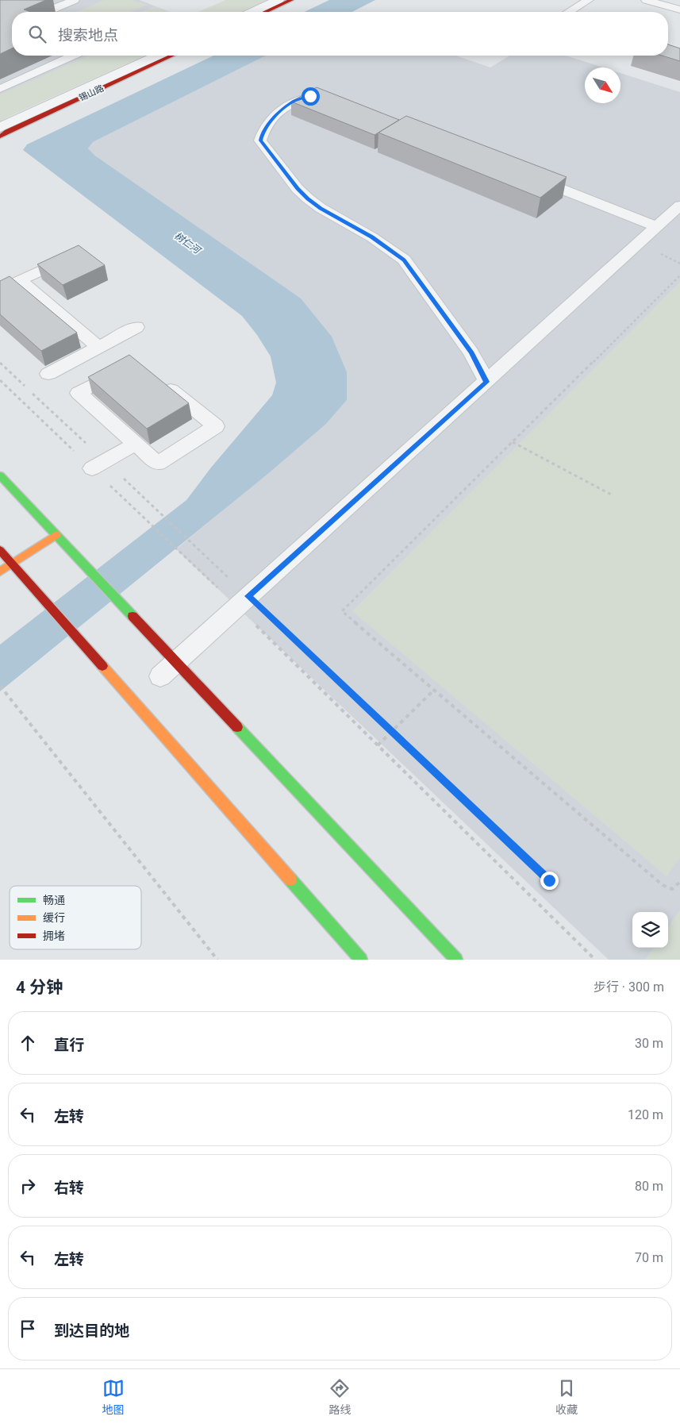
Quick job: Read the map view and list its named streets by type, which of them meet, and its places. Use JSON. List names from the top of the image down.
{
  "streets": {
    "main road": ["锡山路"]
  },
  "water": ["树仁河"],
  "legend": ["畅通", "缓行", "拥堵"],
  "north": "bottom right",
  "page": {
    "search": "搜索地点",
    "heading": ["4 分钟", "步行 · 300 m"],
    "list": [
      ["直行", "30 m"],
      ["左转", "120 m"],
      ["右转", "80 m"],
      ["左转", "70 m"],
      "到达目的地"
    ],
    "nav": ["地图", "路线", "收藏"]
  }
}
